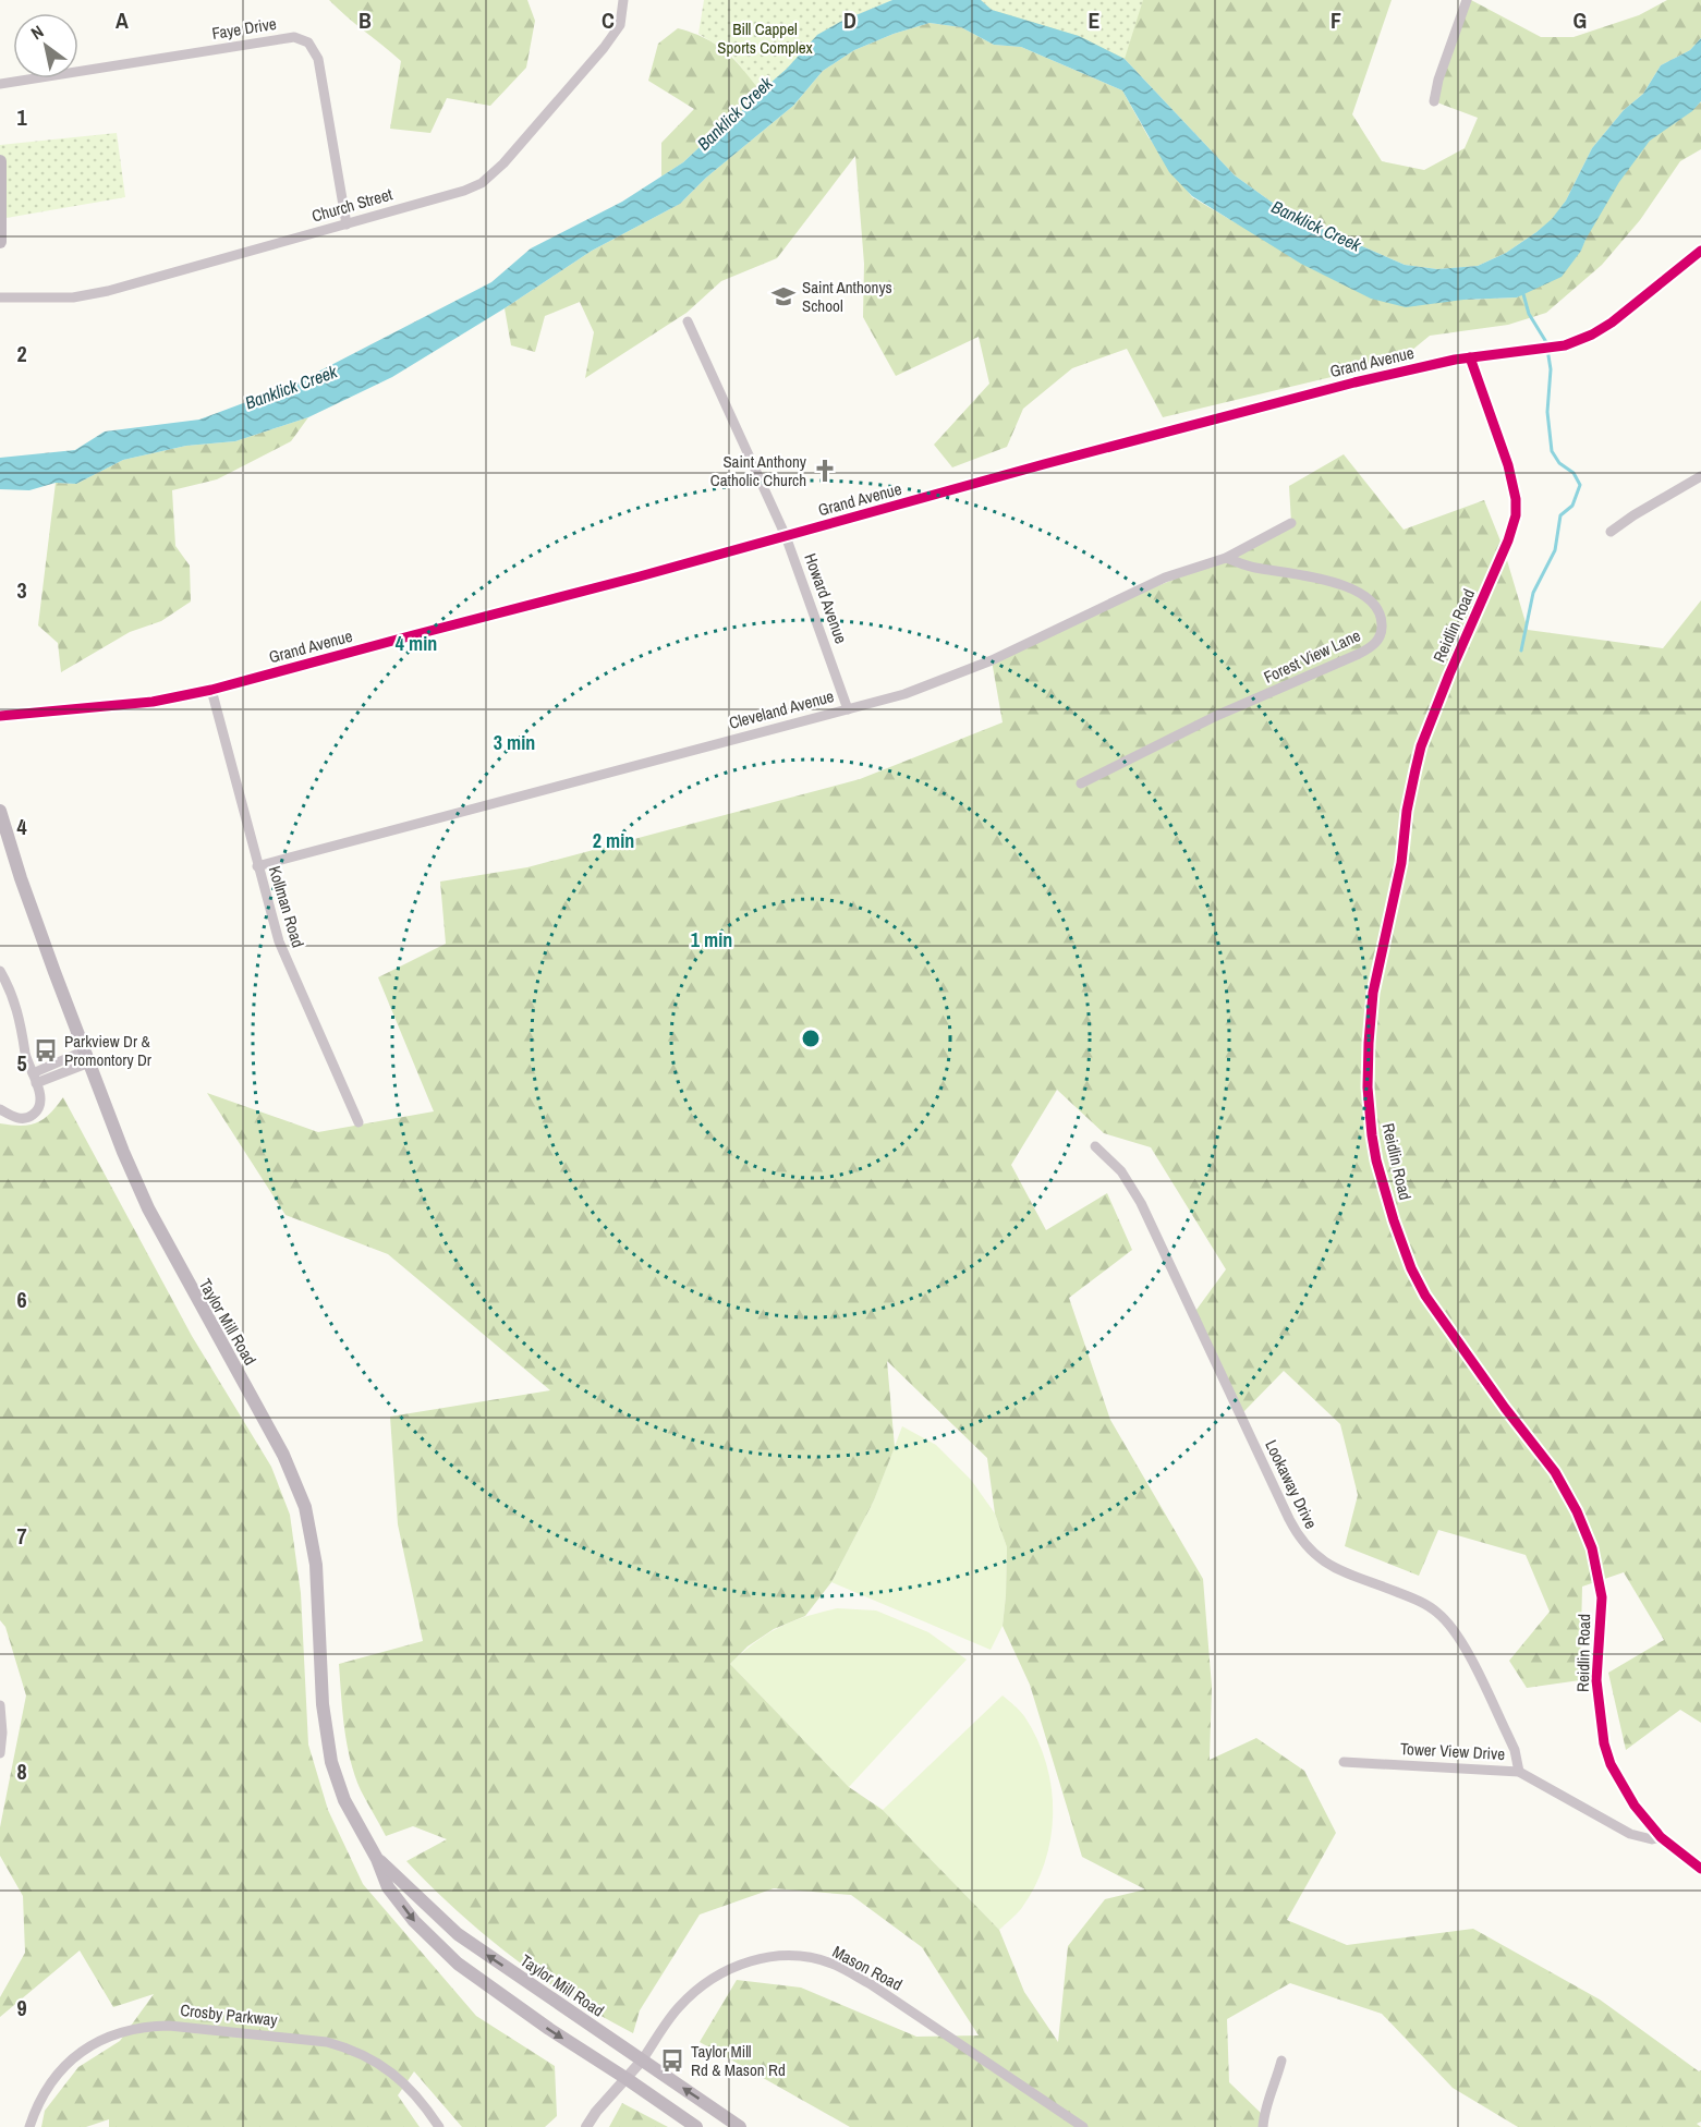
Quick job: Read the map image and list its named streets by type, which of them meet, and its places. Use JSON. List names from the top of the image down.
{
  "streets": {
    "main road": ["Taylor Mill Road"],
    "street": [
      "Faye Drive",
      "Church Street",
      "Grand Avenue",
      "Howard Avenue",
      "Reidlin Road",
      "Forest View Lane",
      "Cleveland Avenue",
      "Kollman Road",
      "Lookaway Drive",
      "Tower View Drive",
      "Mason Road",
      "Crosby Parkway"
    ]
  },
  "crossings": [
    ["Faye Drive", "Church Street"],
    ["Grand Avenue", "Howard Avenue"],
    ["Grand Avenue", "Reidlin Road"],
    ["Grand Avenue", "Kollman Road"],
    ["Howard Avenue", "Cleveland Avenue"],
    ["Reidlin Road", "Tower View Drive"],
    ["Forest View Lane", "Cleveland Avenue"],
    ["Cleveland Avenue", "Kollman Road"],
    ["Taylor Mill Road", "Mason Road"],
    ["Lookaway Drive", "Tower View Drive"]
  ],
  "water": ["Banklick Creek"],
  "parks": ["Bill Cappel Sports Complex"],
  "places": {
    "school or university": ["Saint Anthonys School"],
    "church": ["Saint Anthony Catholic Church"],
    "bus stop": ["Parkview Dr & Promontory Dr", "Taylor Mill Rd & Mason Rd"]
  },
  "north": "top left",
  "grid": {
    "columns": [
      "A",
      "B",
      "C",
      "D",
      "E",
      "F",
      "G"
    ],
    "rows": [
      "1",
      "2",
      "3",
      "4",
      "5",
      "6",
      "7",
      "8",
      "9"
    ]
  },
  "rings": [
    "4 min",
    "3 min",
    "2 min",
    "1 min"
  ]
}
